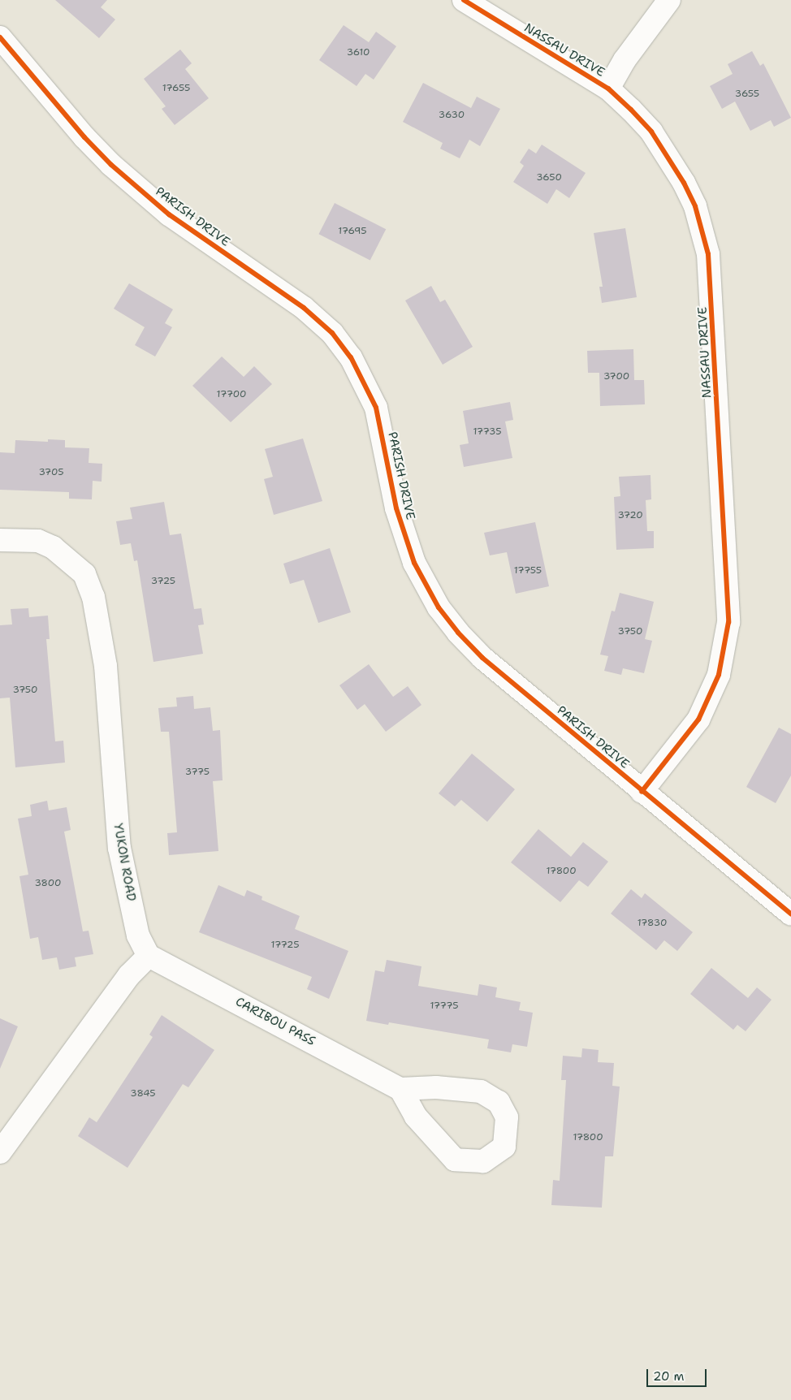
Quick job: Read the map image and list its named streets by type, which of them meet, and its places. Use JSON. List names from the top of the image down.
{
  "streets": {
    "street": [
      "NASSAU DRIVE",
      "PARISH DRIVE",
      "YUKON ROAD",
      "CARIBOU PASS"
    ]
  },
  "crossings": [
    ["NASSAU DRIVE", "PARISH DRIVE"],
    ["YUKON ROAD", "CARIBOU PASS"]
  ],
  "house_numbers": [
    "3610",
    "17655",
    "3655",
    "3630",
    "3650",
    "17695",
    "3700",
    "17700",
    "17735",
    "3705",
    "3720",
    "17755",
    "3725",
    "3750",
    "3750",
    "3775",
    "17800",
    "3800",
    "17830",
    "17725",
    "17775",
    "3845",
    "17800"
  ],
  "scale_bar": "20 m"
}
